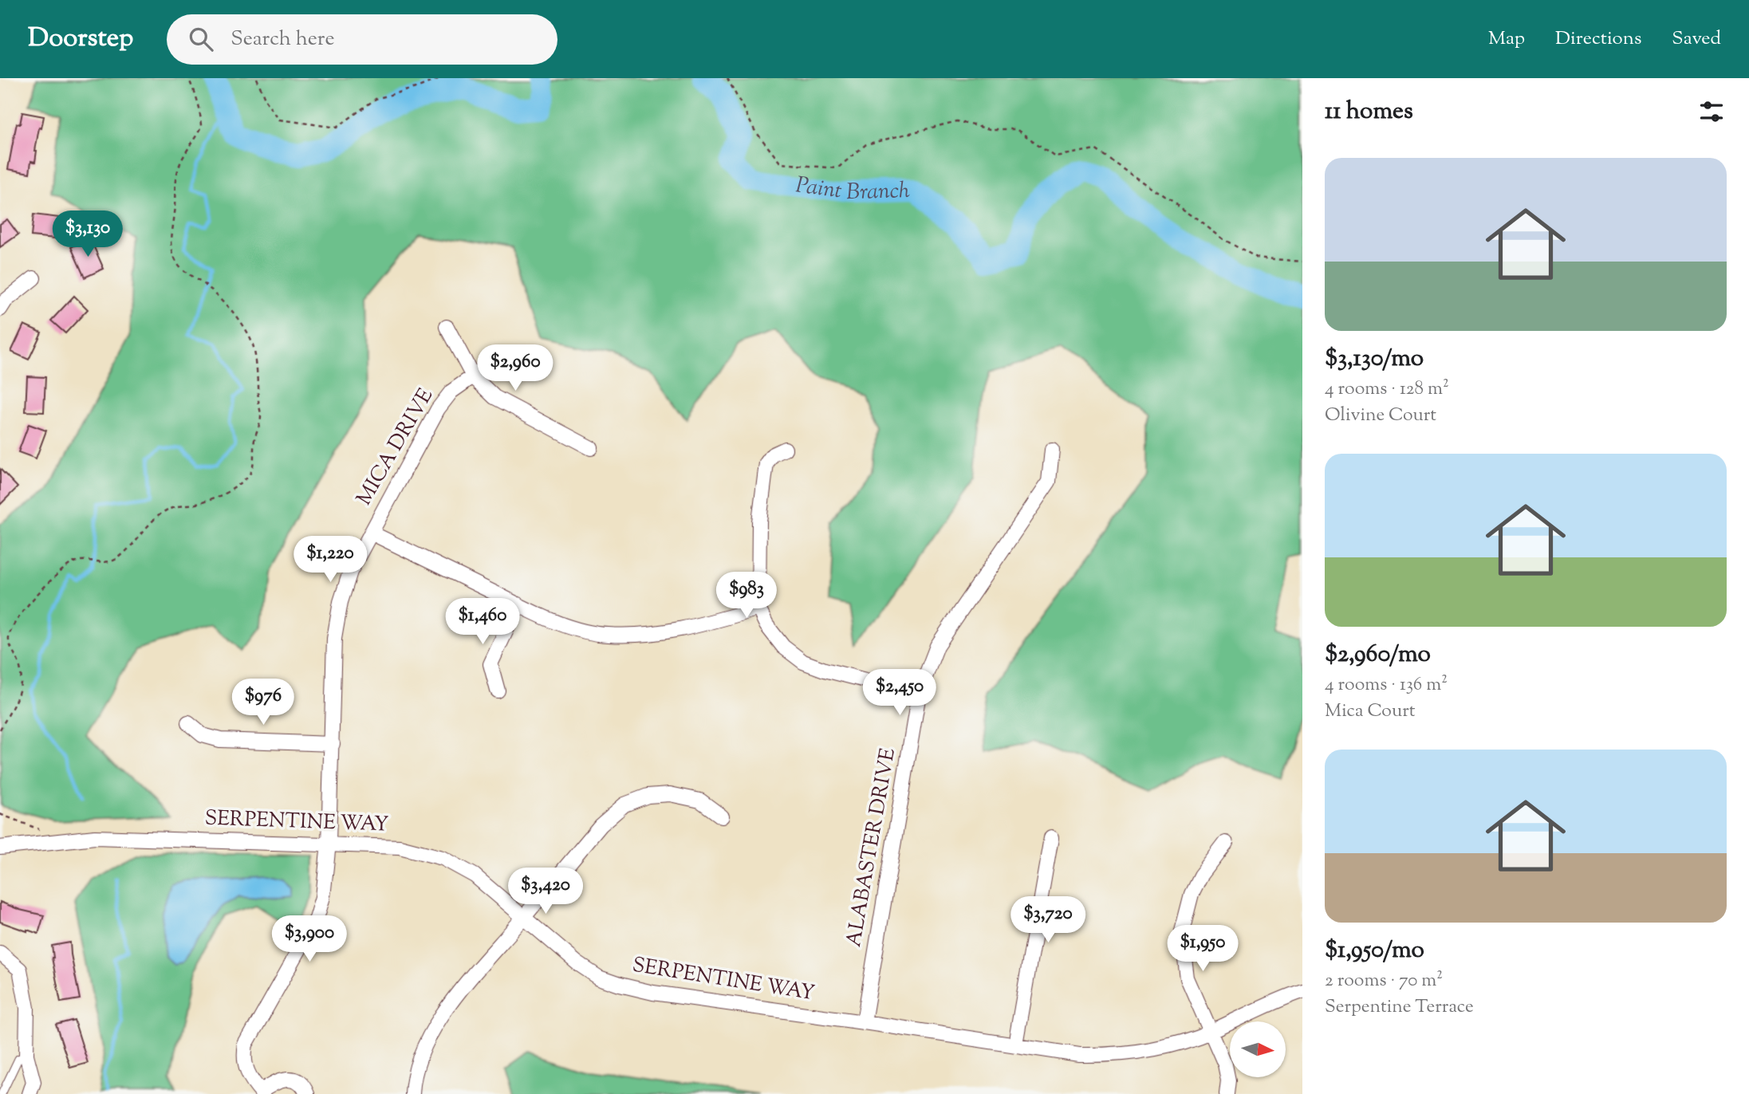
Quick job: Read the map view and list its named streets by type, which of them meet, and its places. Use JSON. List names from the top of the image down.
{
  "streets": {
    "street": ["MICA DRIVE", "SERPENTINE WAY", "ALABASTER DRIVE"]
  },
  "crossings": [
    ["MICA DRIVE", "SERPENTINE WAY"],
    ["SERPENTINE WAY", "ALABASTER DRIVE"]
  ],
  "water": ["Paint Branch"],
  "north": "right",
  "page": {
    "header": "Doorstep",
    "search": "Search here",
    "nav": ["Map", "Directions", "Saved"],
    "heading": "11 homes",
    "list": [
      {
        "name": "$3,130/mo",
        "note": "4 rooms · 128 m² · Olivine Court"
      },
      {
        "name": "$2,960/mo",
        "note": "4 rooms · 136 m² · Mica Court"
      },
      {
        "name": "$1,950/mo",
        "note": "2 rooms · 70 m² · Serpentine Terrace"
      }
    ],
    "price": [
      "$3,130",
      "$2,960",
      "$1,220",
      "$983",
      "$1,460",
      "$2,450",
      "$976",
      "$3,420",
      "$3,720",
      "$3,900",
      "$1,950"
    ]
  }
}
